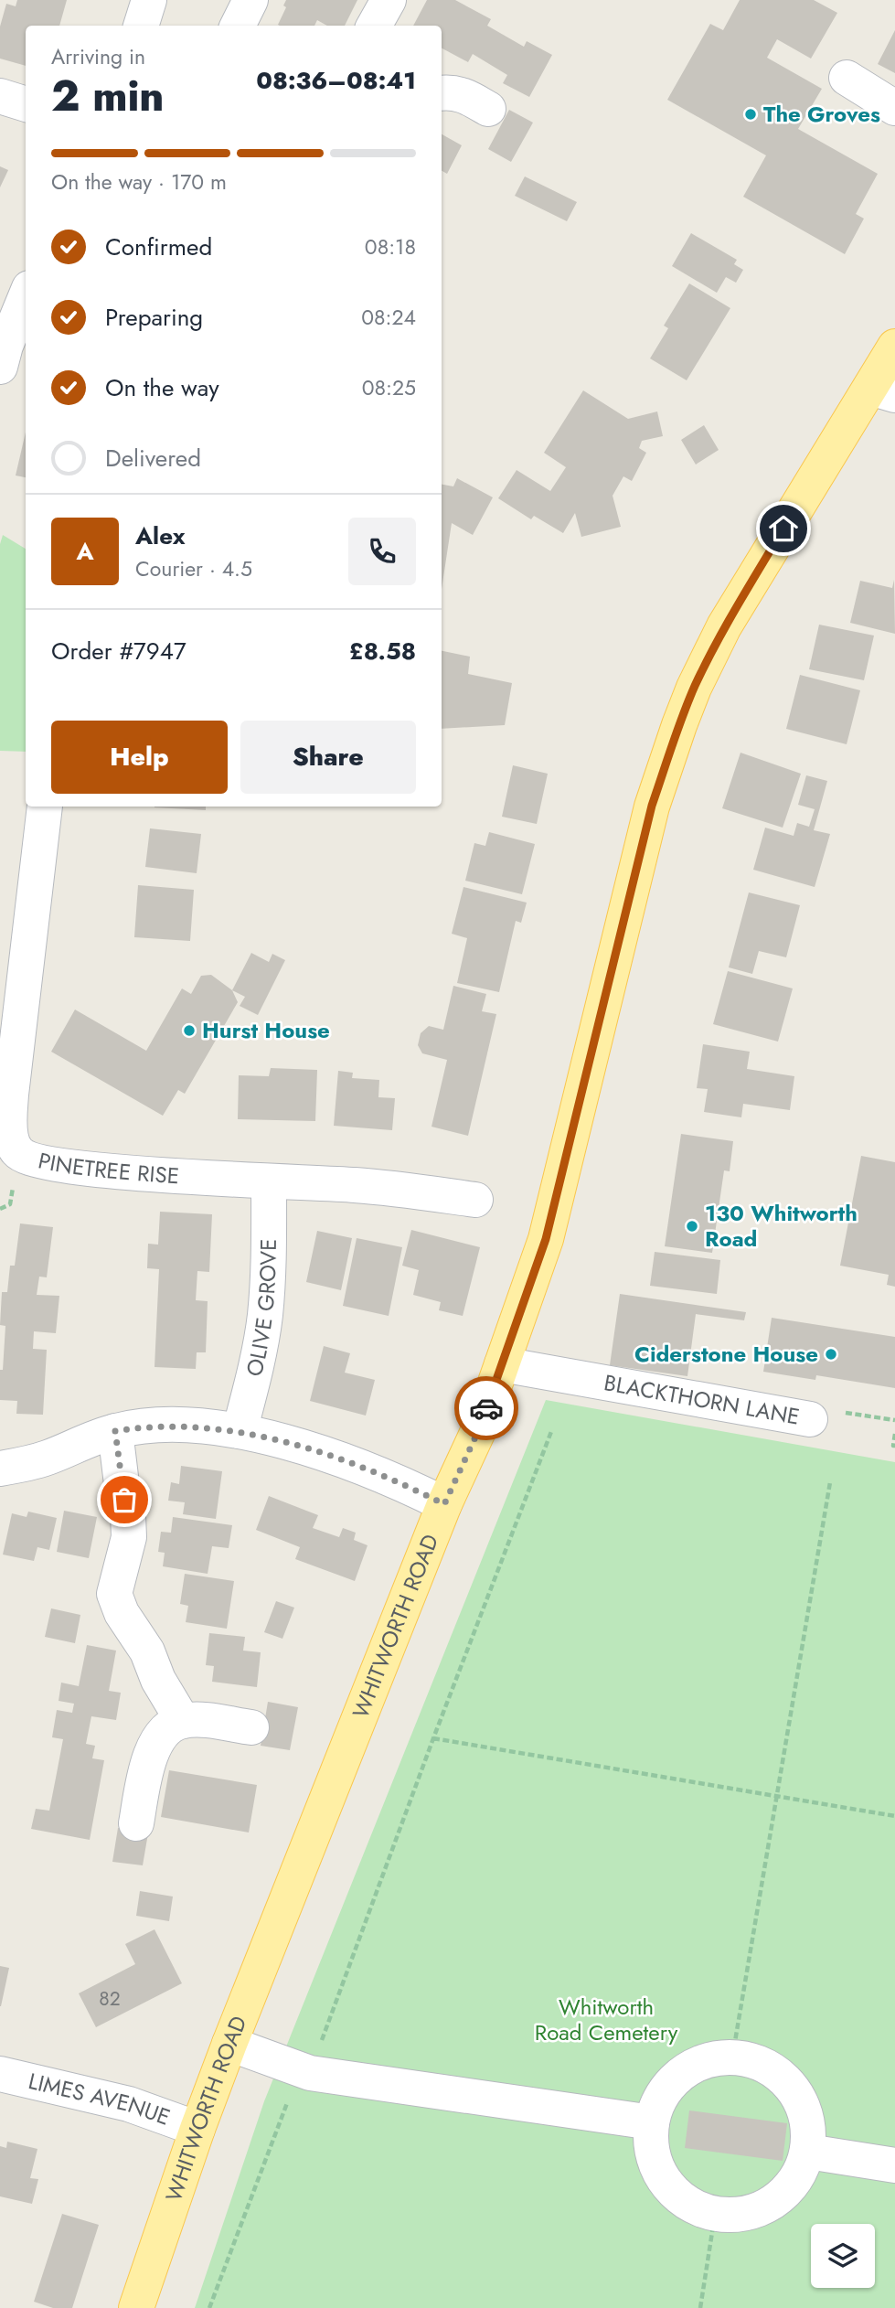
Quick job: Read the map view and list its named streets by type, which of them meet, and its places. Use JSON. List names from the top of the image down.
{
  "streets": {
    "main road": ["WHITWORTH ROAD"],
    "street": [
      "PINETREE RISE",
      "OLIVE GROVE",
      "BLACKTHORN LANE",
      "LIMES AVENUE"
    ]
  },
  "crossings": [
    ["PINETREE RISE", "OLIVE GROVE"],
    ["BLACKTHORN LANE", "WHITWORTH ROAD"],
    ["WHITWORTH ROAD", "LIMES AVENUE"]
  ],
  "parks": ["Whitworth Road Cemetery"],
  "places": [
    "The Groves",
    "Hurst House",
    "130 Whitworth Road",
    "Ciderstone House"
  ],
  "house_numbers": ["82"],
  "page": {
    "heading": ["2 min", "Arriving in", "08:36–08:41"],
    "panel": [
      "Alex",
      "Courier · 4.5",
      "Order #7947",
      "£8.58"
    ],
    "bar": "On the way · 170 m",
    "list": [
      ["Confirmed", "08:18"],
      ["Preparing", "08:24"],
      ["On the way", "08:25"],
      "Delivered"
    ],
    "round": "A",
    "buttons": ["Help", "Share"]
  }
}
